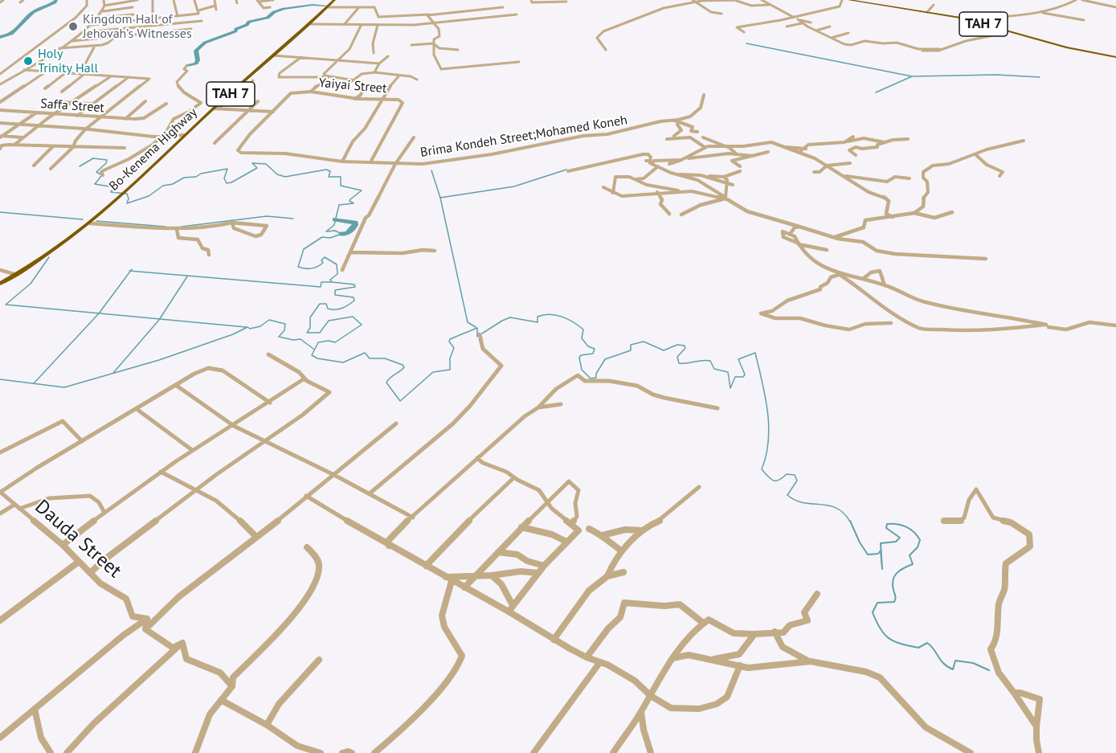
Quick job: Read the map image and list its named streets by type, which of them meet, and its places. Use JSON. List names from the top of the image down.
{
  "streets": {
    "highway": ["TAH 7", "Bo-Kenema Highway"],
    "street": [
      "Yaiyai Street",
      "Saffa Street",
      "Brima Kondeh Street;Mohamed Koneh",
      "Dauda Street"
    ]
  },
  "crossings": [
    ["Yaiyai Street", "Brima Kondeh Street;Mohamed Koneh"]
  ],
  "places": ["Kingdom Hall of Jehovah’s Witnesses", "Holy Trinity Hall"]
}
